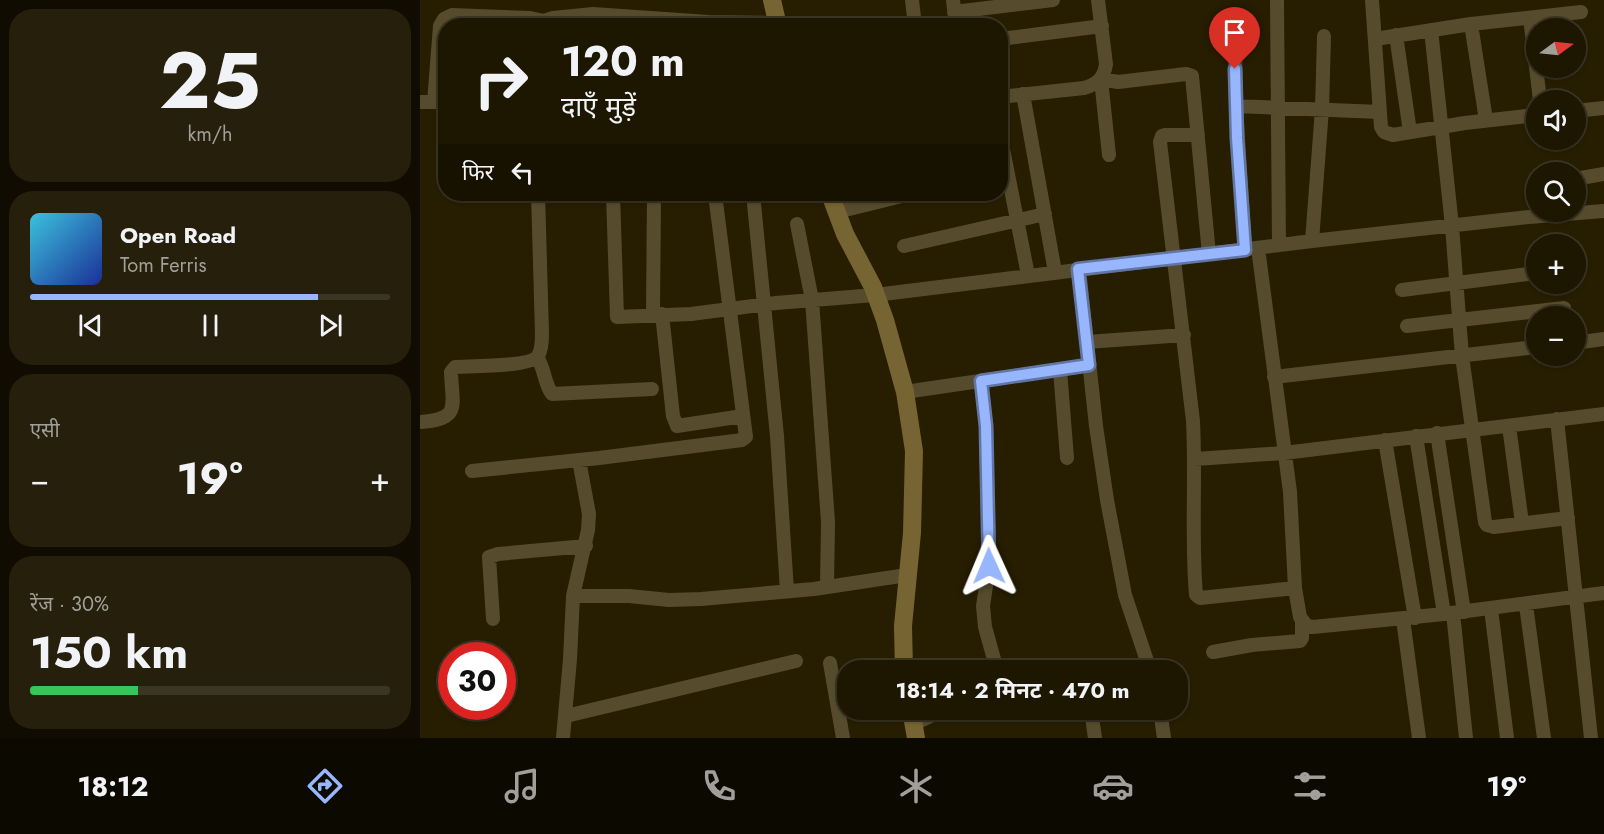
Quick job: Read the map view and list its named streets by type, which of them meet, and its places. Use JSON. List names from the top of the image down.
{
  "north": "right",
  "page": {
    "tile": [
      ["25", "km/h"],
      "एसी",
      ["रेंज · 30%", "150 km"]
    ],
    "map_buttons": ["+", "−"],
    "turn": ["120 m", "दाएँ मुड़ें"],
    "then": "फिर",
    "song": ["Open Road", "Tom Ferris"],
    "heat": ["−", "19°", "+"],
    "limit": "30",
    "trip": "18:14 · 2 मिनट · 470 m",
    "tabs": ["18:12", "19°"]
  }
}
